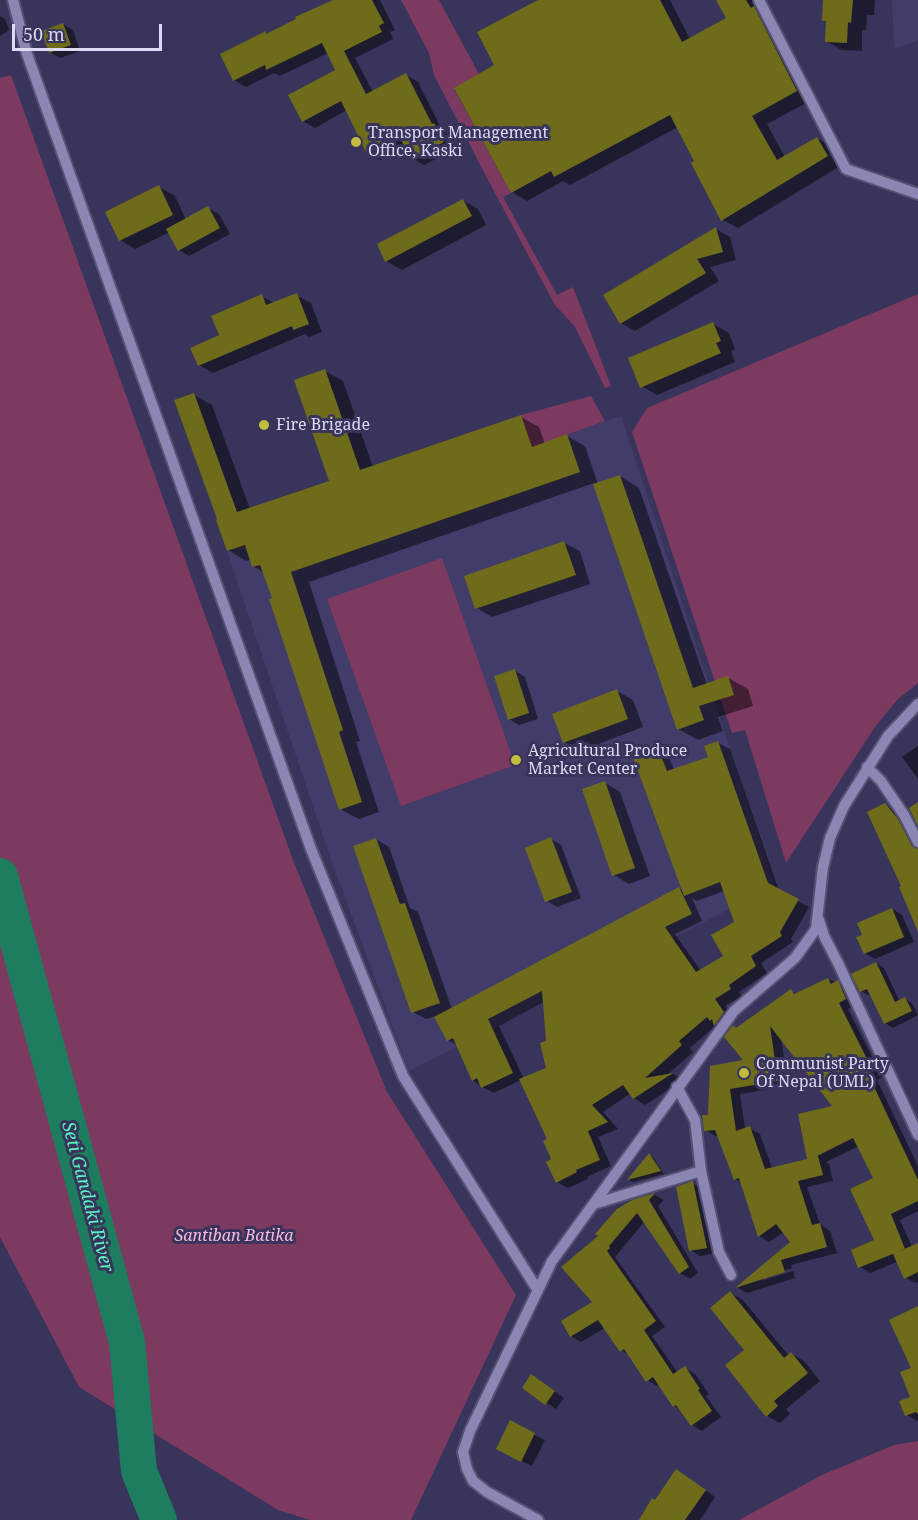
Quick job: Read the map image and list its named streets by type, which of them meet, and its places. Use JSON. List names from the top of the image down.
{
  "water": ["Seti Gandaki River"],
  "parks": ["Santiban Batika"],
  "places": [
    "Transport Management Office, Kaski",
    "Fire Brigade",
    "Agricultural Produce Market Center",
    "Communist Party Of Nepal (UML)"
  ],
  "scale_bar": "50 m"
}
